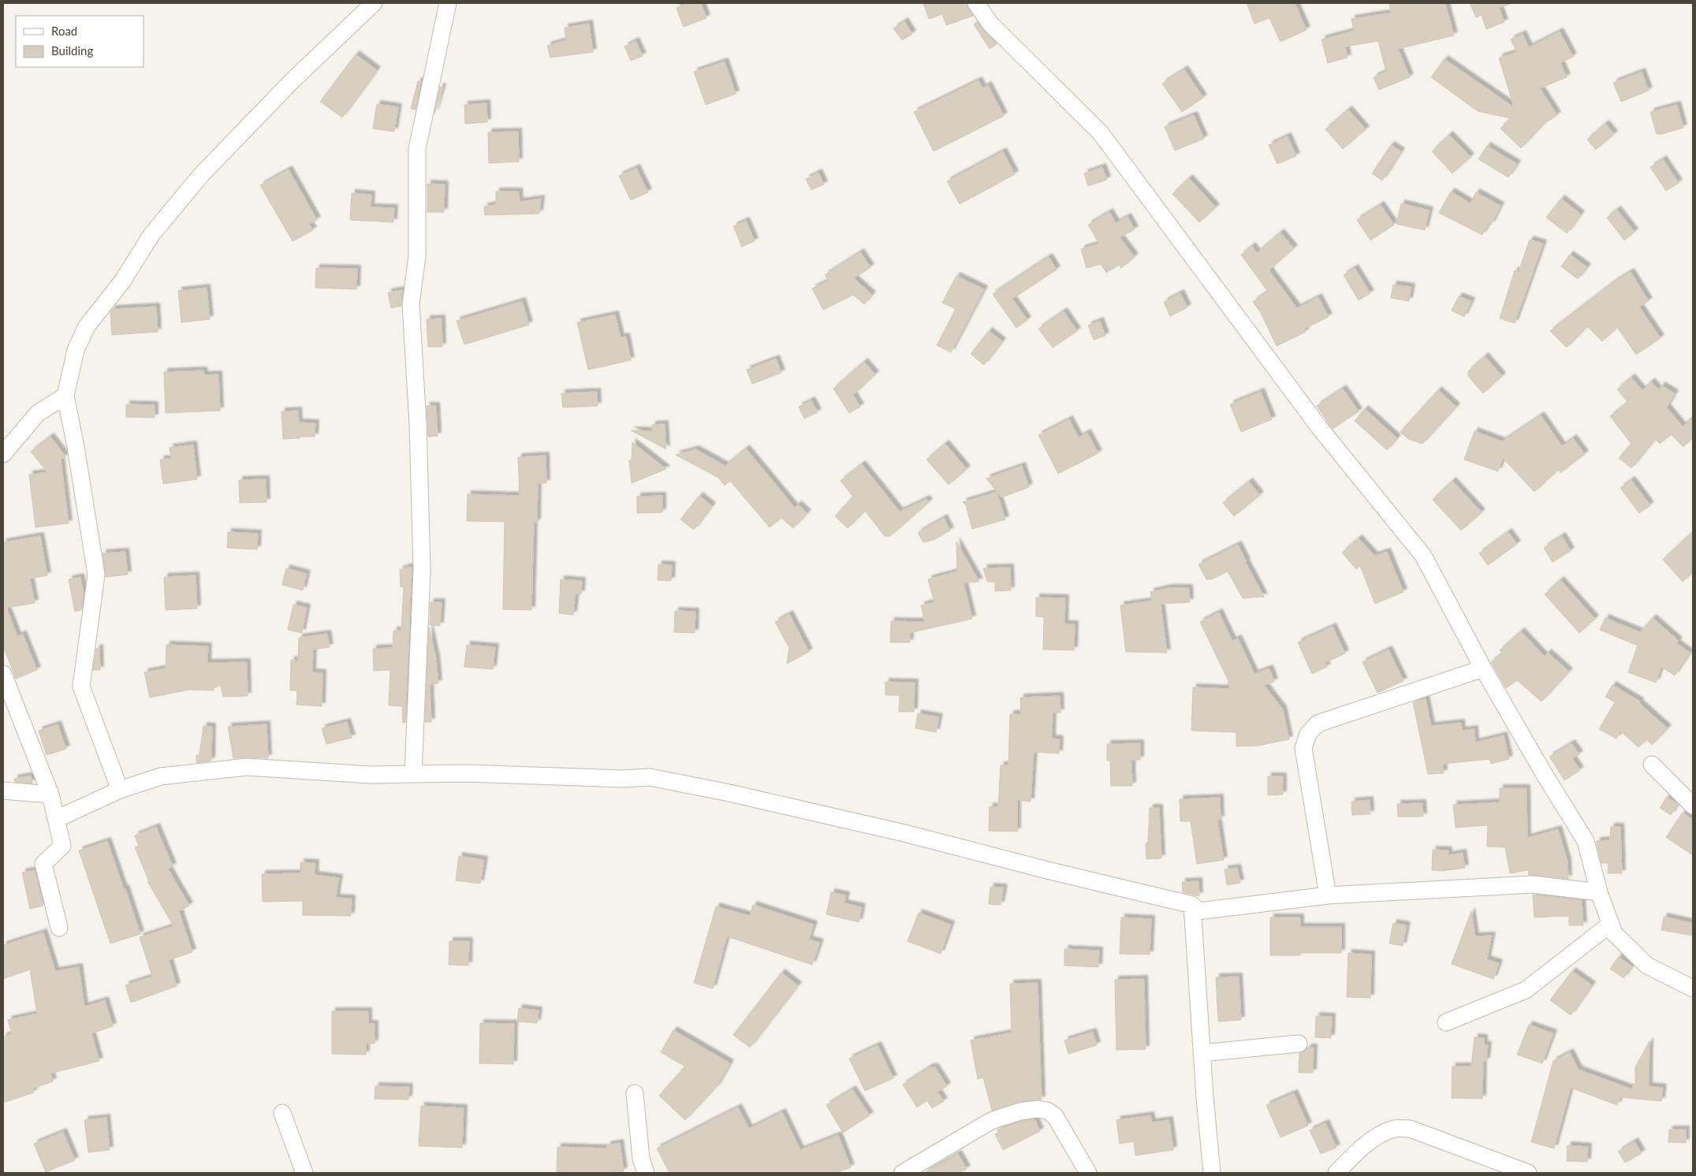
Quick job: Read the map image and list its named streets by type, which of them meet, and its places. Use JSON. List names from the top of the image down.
{
  "legend": ["Road", "Building"]
}
